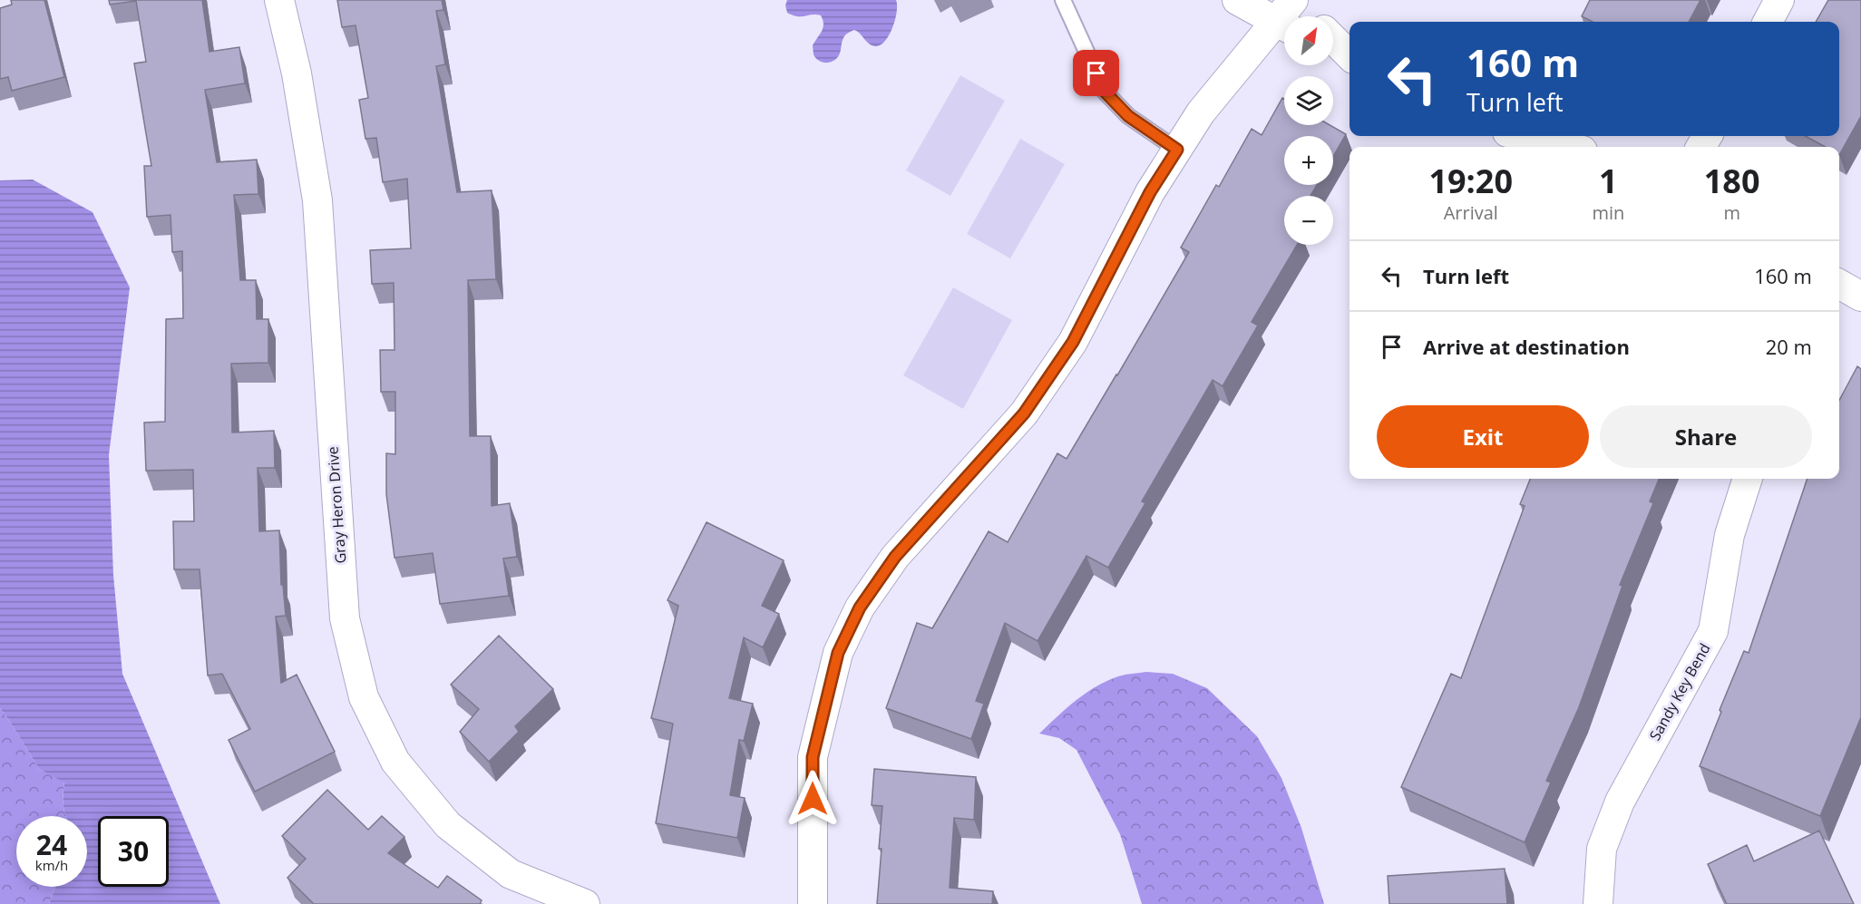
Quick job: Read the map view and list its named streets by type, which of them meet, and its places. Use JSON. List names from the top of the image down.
{
  "streets": {
    "street": ["Gray Heron Drive", "Sandy Key Bend"]
  },
  "north": "top right",
  "page": {
    "map_buttons": ["+", "−"],
    "turn": ["160 m", "Turn left"],
    "eta": [
      "19:20",
      "Arrival",
      "1",
      "min",
      "180",
      "m"
    ],
    "list": [
      {
        "name": "Turn left",
        "value": "160 m"
      },
      {
        "name": "Arrive at destination",
        "value": "20 m"
      }
    ],
    "buttons": ["Exit", "Share"],
    "speed": "24 km/h",
    "limit": "30"
  }
}
